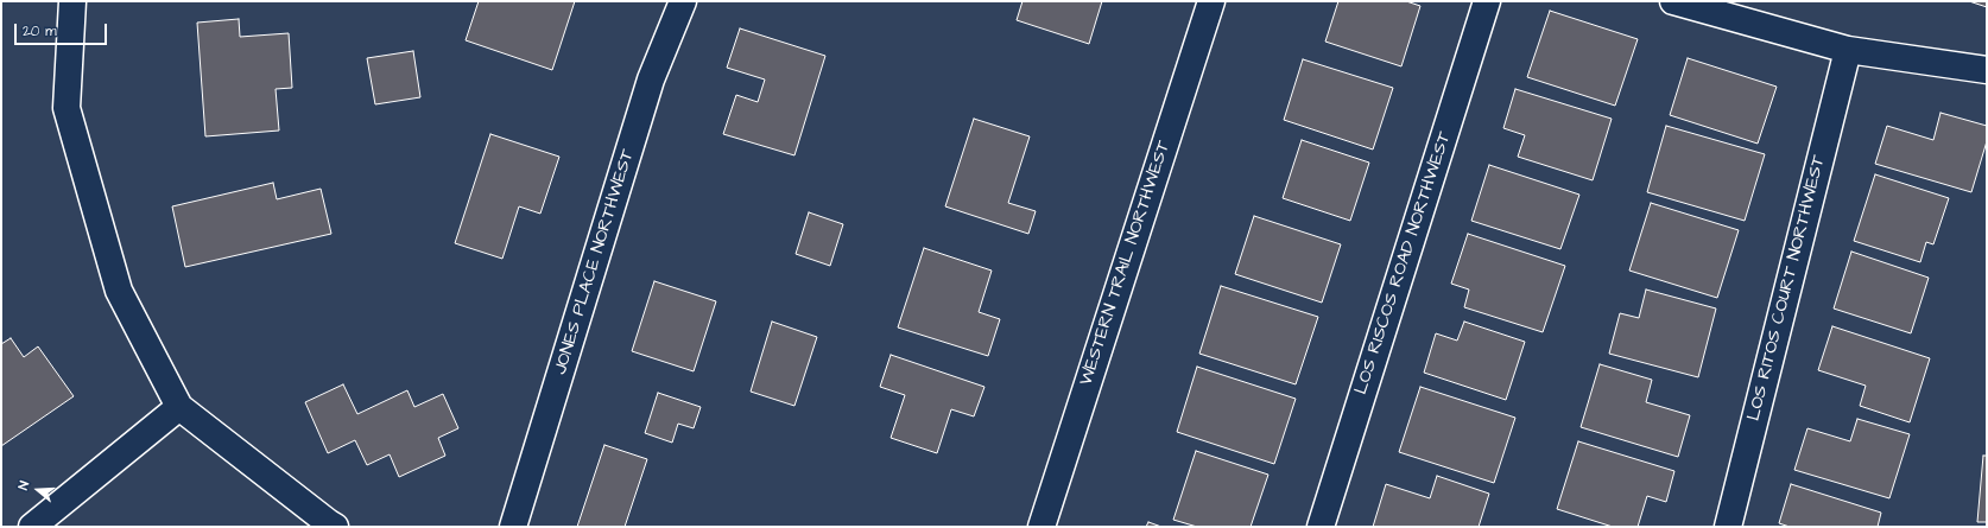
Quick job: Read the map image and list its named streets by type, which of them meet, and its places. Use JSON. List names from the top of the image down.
{
  "streets": {
    "street": [
      "JONES PLACE NORTHWEST",
      "WESTERN TRAIL NORTHWEST",
      "LOS RISCOS ROAD NORTHWEST",
      "LOS RITOS COURT NORTHWEST"
    ]
  },
  "scale_bar": "20 m",
  "north": "left"
}
